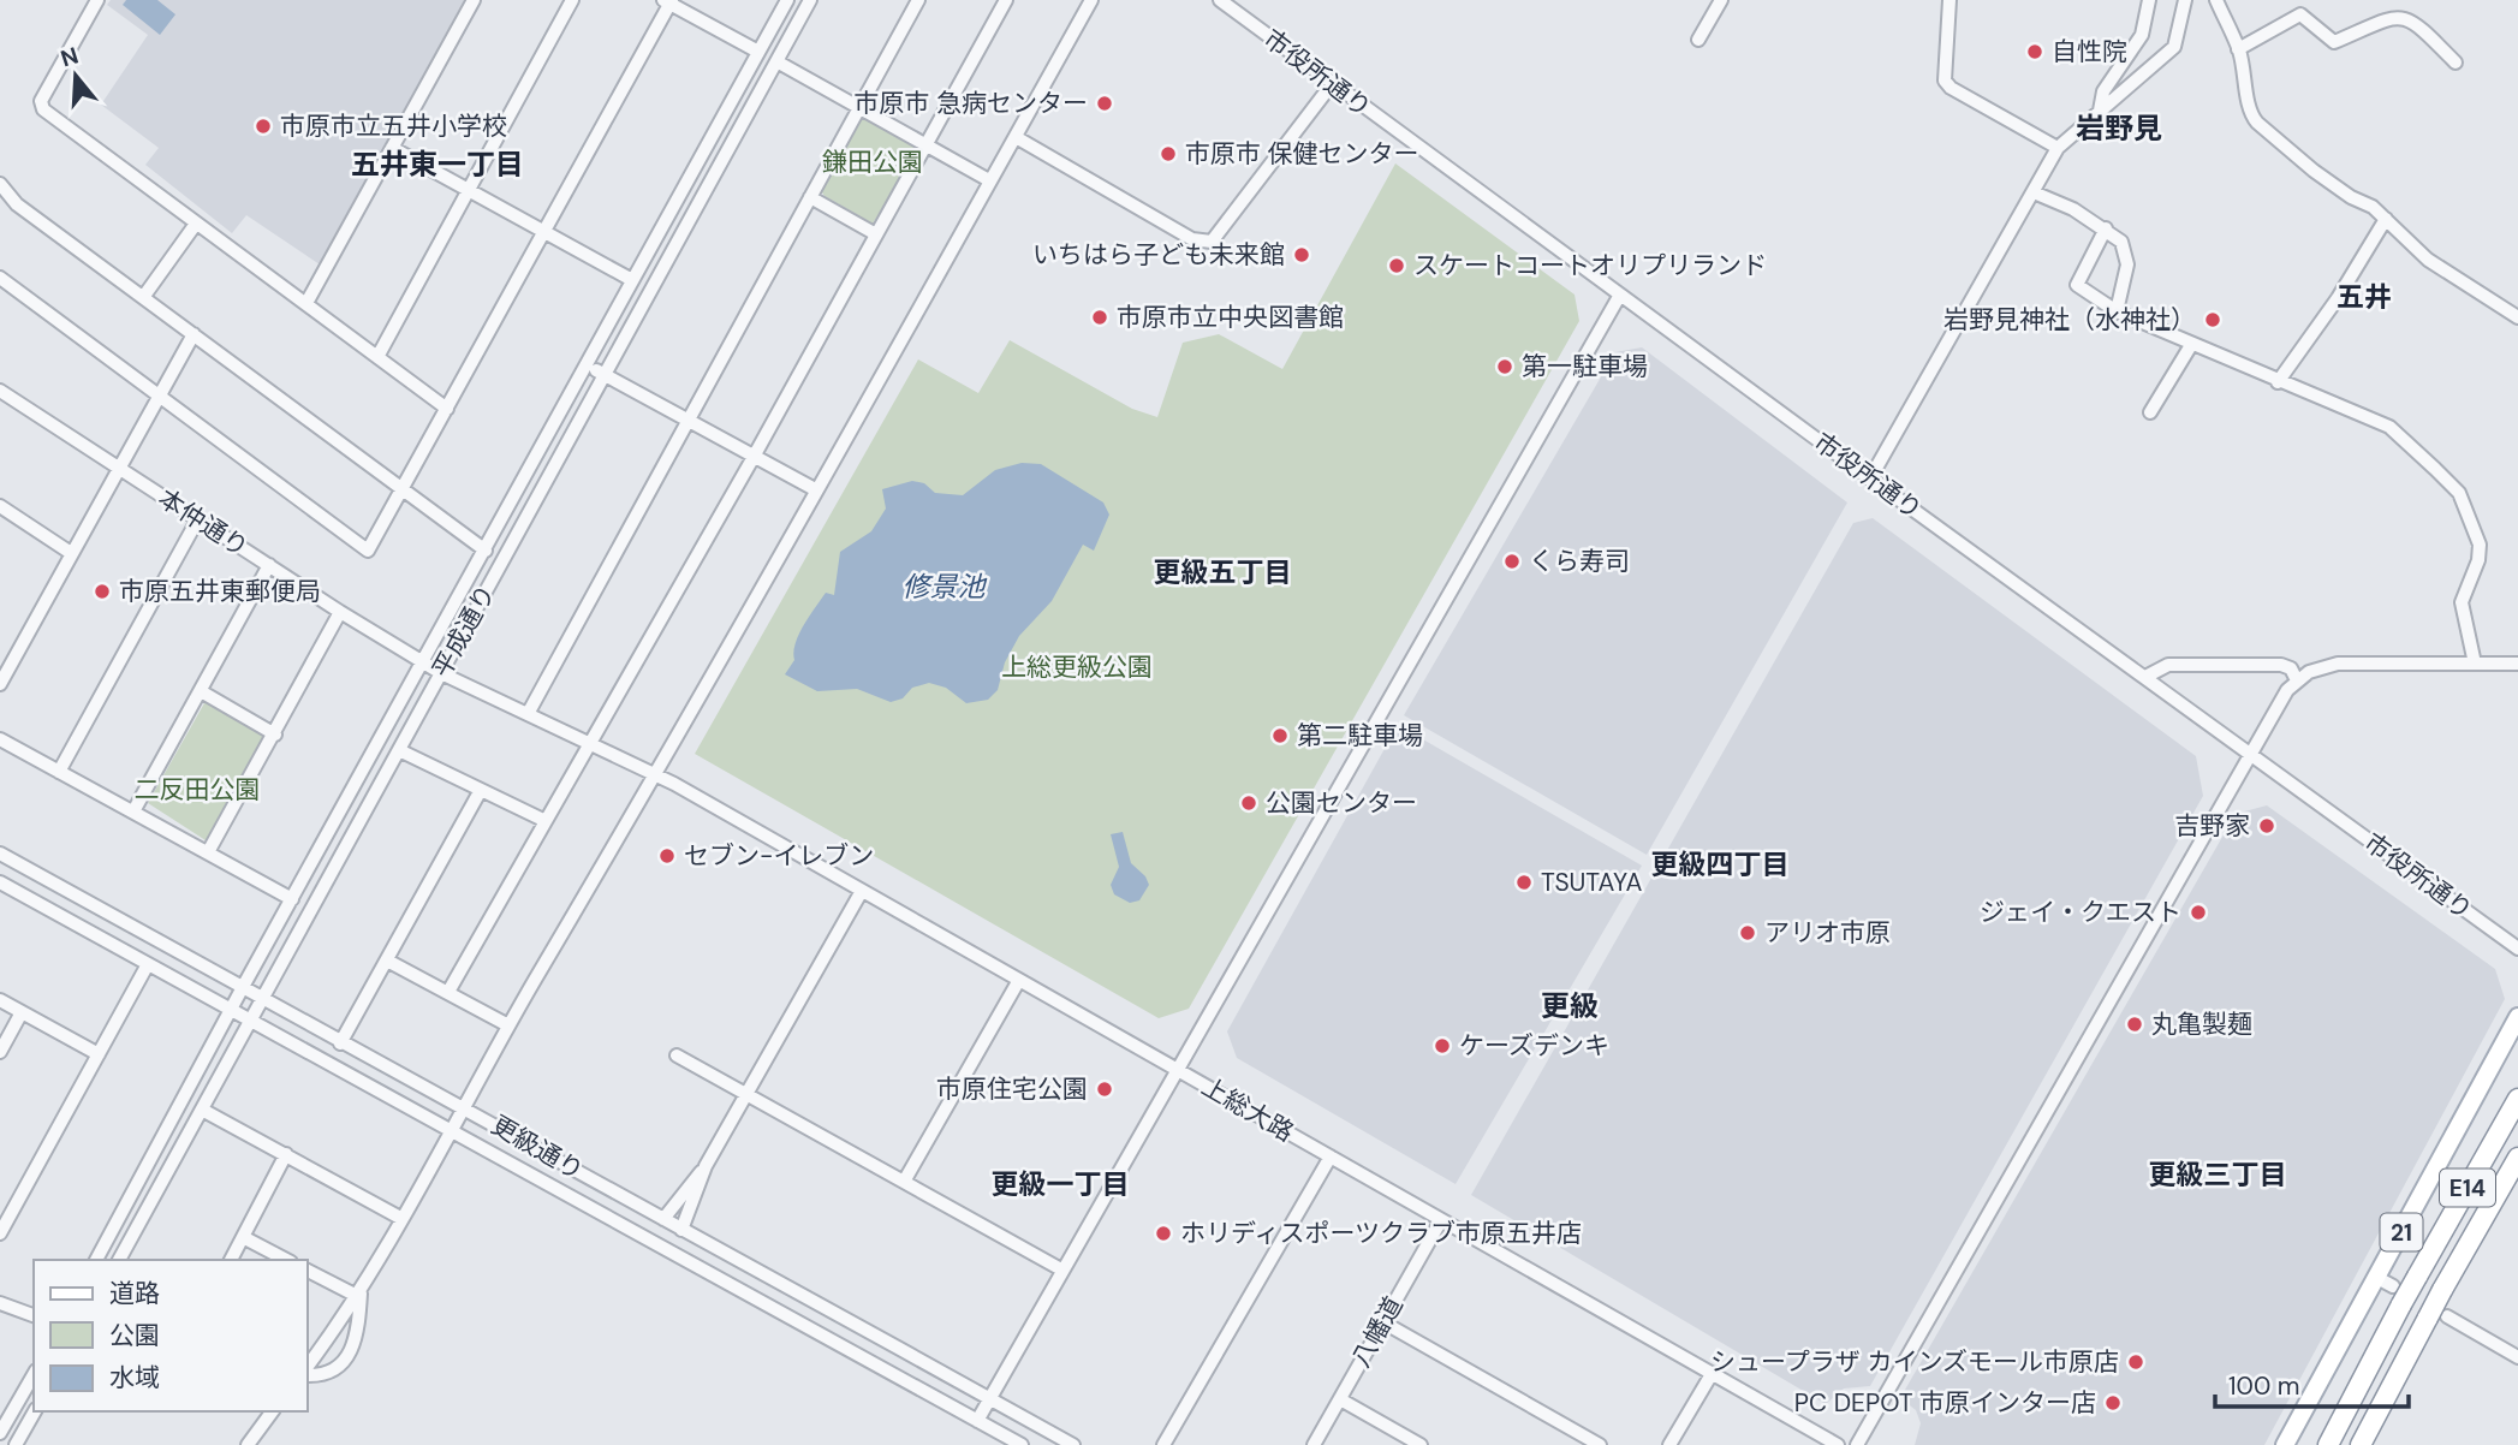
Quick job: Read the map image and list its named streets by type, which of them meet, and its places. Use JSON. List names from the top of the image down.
{
  "streets": {
    "highway": ["E14"],
    "main road": ["21"],
    "street": [
      "市役所通り",
      "本仲通り",
      "平成通り",
      "上総大路",
      "更級通り",
      "八幡道"
    ]
  },
  "crossings": [
    ["本仲通り", "平成通り"],
    ["本仲通り", "上総大路"],
    ["平成通り", "更級通り"],
    ["上総大路", "八幡道"],
    ["E14", "21"]
  ],
  "districts": [
    "岩野見",
    "五井東一丁目",
    "五井",
    "更級五丁目",
    "更級四丁目",
    "更級",
    "更級三丁目",
    "更級一丁目"
  ],
  "water": ["修景池"],
  "parks": ["鎌田公園", "上総更級公園", "二反田公園"],
  "places": [
    "自性院",
    "市原市 急病センター",
    "市原市立五井小学校",
    "市原市 保健センター",
    "いちはら子ども未来館",
    "スケートコートオリプリランド",
    "市原市立中央図書館",
    "岩野見神社（水神社）",
    "第一駐車場",
    "くら寿司",
    "市原五井東郵便局",
    "第二駐車場",
    "公園センター",
    "吉野家",
    "セブン-イレブン",
    "TSUTAYA",
    "ジェイ・クエスト",
    "アリオ市原",
    "丸亀製麺",
    "ケーズデンキ",
    "市原住宅公園",
    "ホリディスポーツクラブ市原五井店",
    "シュープラザ カインズモール市原店",
    "PC DEPOT 市原インター店"
  ],
  "legend": ["道路", "公園", "水域"],
  "scale_bar": "100 m",
  "north": "top"
}
